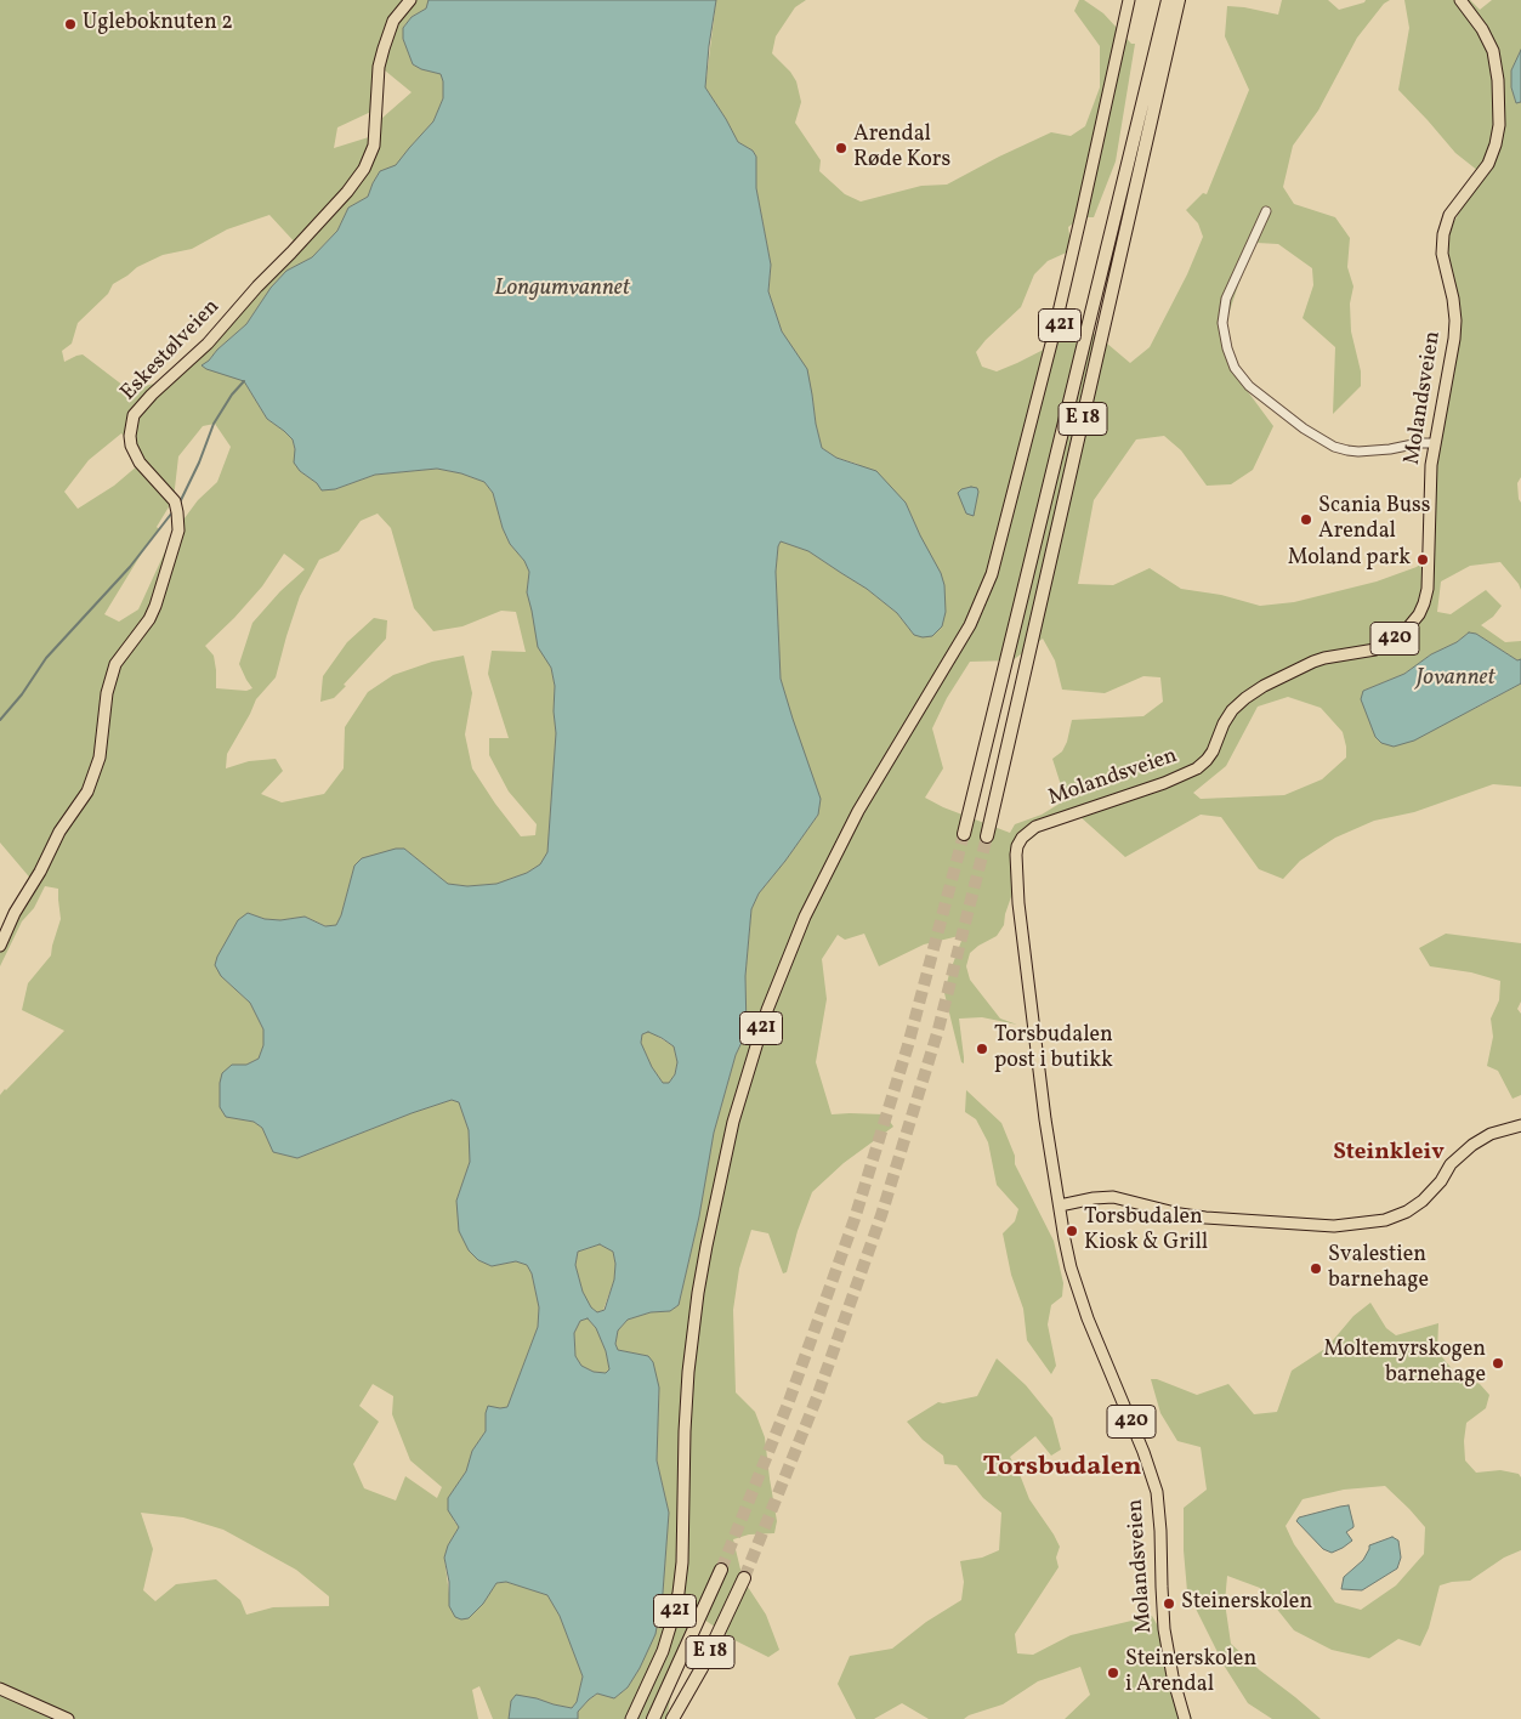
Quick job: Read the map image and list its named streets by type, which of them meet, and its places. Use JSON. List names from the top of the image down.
{
  "streets": {
    "highway": ["E 18"],
    "main road": [
      "421",
      "Eskestølveien",
      "Molandsveien",
      "420"
    ]
  },
  "districts": ["Steinkleiv", "Torsbudalen"],
  "water": ["Longumvannet", "Jovannet"],
  "places": [
    "Ugleboknuten 2",
    "Arendal Røde Kors",
    "Scania Buss Arendal",
    "Moland park",
    "Torsbudalen post i butikk",
    "Torsbudalen Kiosk & Grill",
    "Svalestien barnehage",
    "Moltemyrskogen barnehage",
    "Steinerskolen",
    "Steinerskolen i Arendal"
  ]
}
